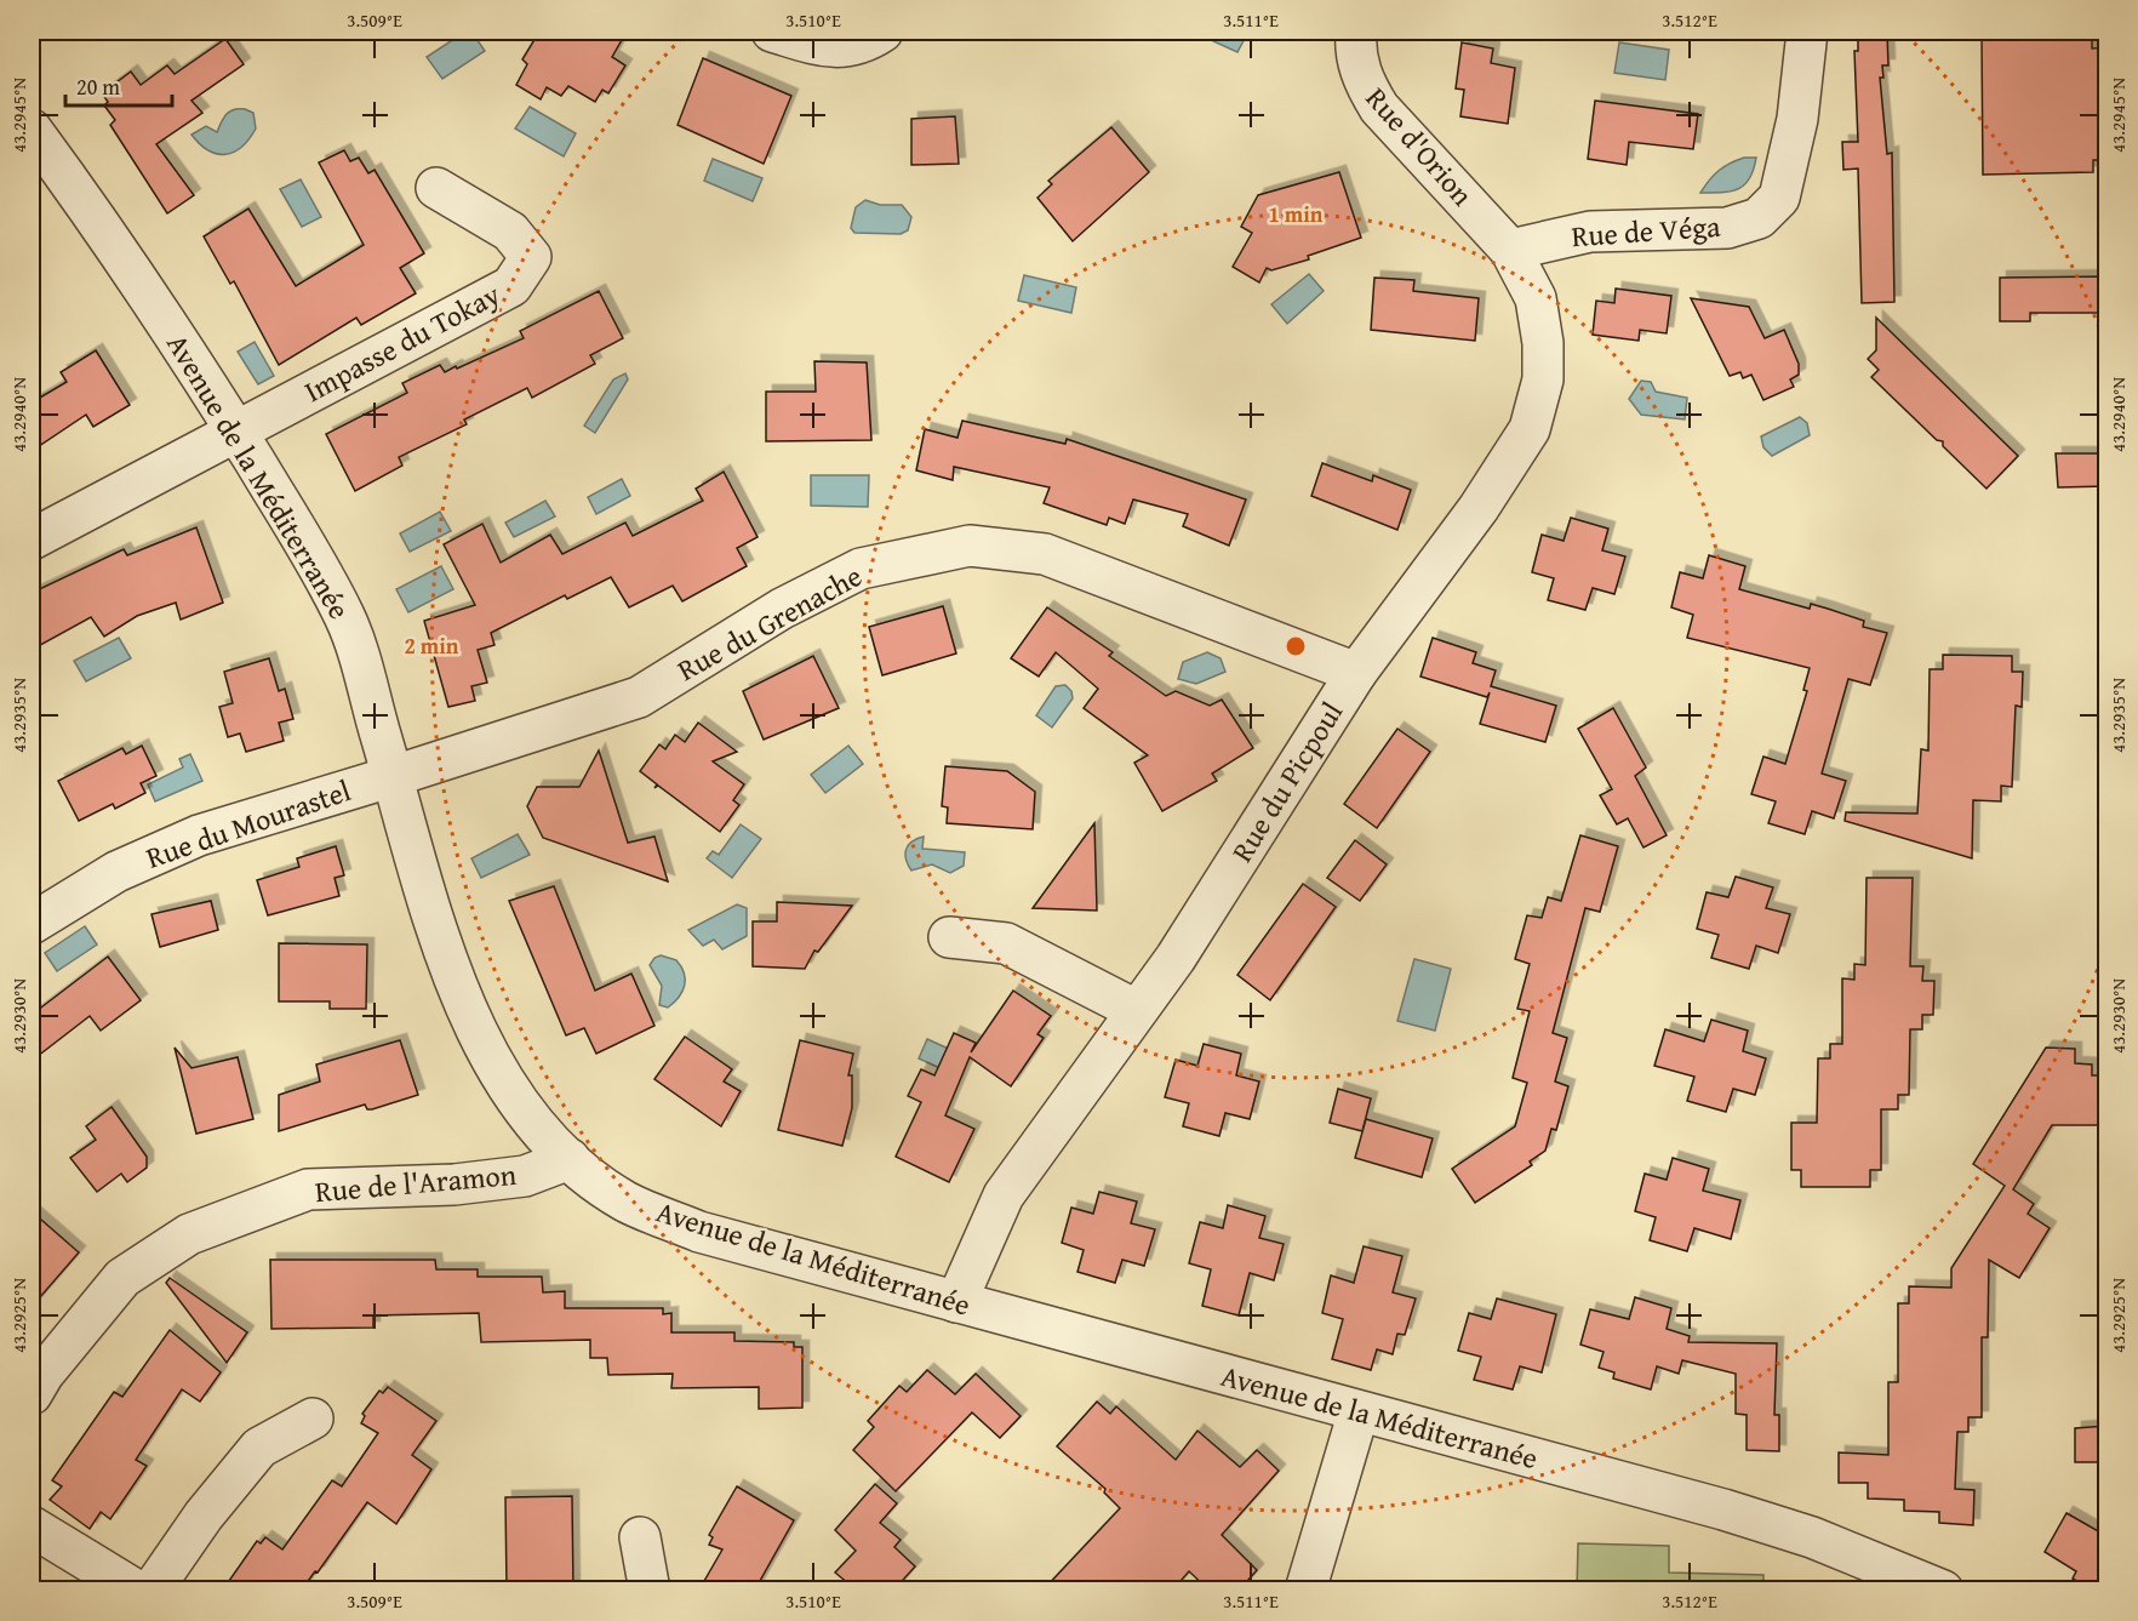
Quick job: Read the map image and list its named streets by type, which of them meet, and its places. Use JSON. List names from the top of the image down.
{
  "streets": {
    "street": [
      "Rue d'Orion",
      "Rue de Véga",
      "Impasse du Tokay",
      "Avenue de la Méditerranée",
      "Rue du Grenache",
      "Rue du Picpoul",
      "Rue du Mourastel",
      "Rue de l'Aramon"
    ]
  },
  "crossings": [
    ["Rue d'Orion", "Rue de Véga"],
    ["Rue d'Orion", "Rue du Picpoul"],
    ["Rue de Véga", "Rue du Picpoul"],
    ["Impasse du Tokay", "Avenue de la Méditerranée"],
    ["Avenue de la Méditerranée", "Rue du Grenache"],
    ["Avenue de la Méditerranée", "Rue du Picpoul"],
    ["Avenue de la Méditerranée", "Rue du Mourastel"],
    ["Avenue de la Méditerranée", "Rue de l'Aramon"],
    ["Rue du Grenache", "Rue du Picpoul"],
    ["Rue du Grenache", "Rue du Mourastel"]
  ],
  "scale_bar": "20 m",
  "coordinates": [
    "3.509°E",
    "3.510°E",
    "3.511°E",
    "3.512°E",
    "43.2945°N",
    "43.2940°N",
    "43.2935°N",
    "43.2930°N",
    "43.2925°N"
  ],
  "rings": ["1 min", "2 min"]
}
